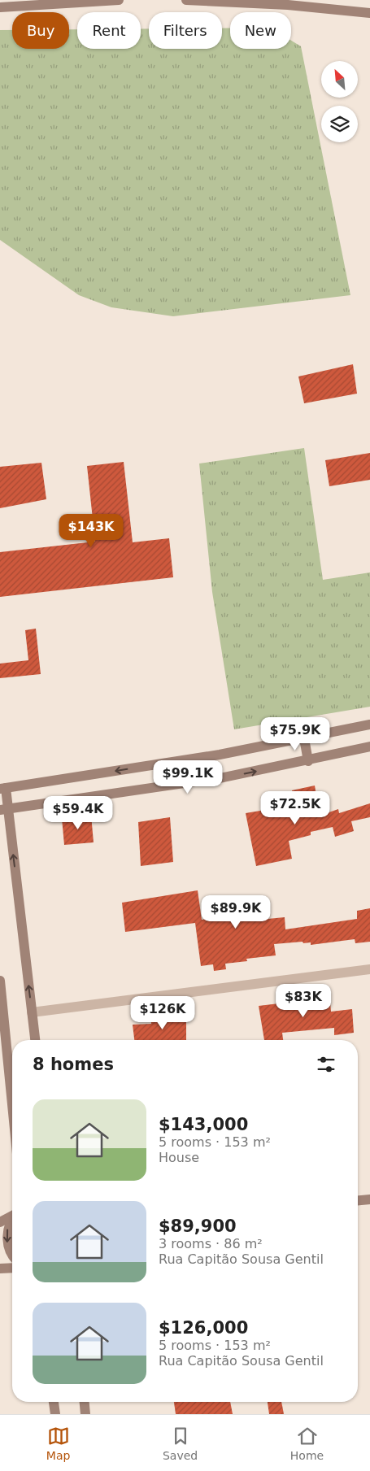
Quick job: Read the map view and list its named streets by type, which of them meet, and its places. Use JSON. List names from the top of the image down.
{
  "north": "top left",
  "page": {
    "chip": [
      "Buy",
      "Rent",
      "Filters",
      "New"
    ],
    "price": [
      "$143K",
      "$75.9K",
      "$99.1K",
      "$72.5K",
      "$59.4K",
      "$89.9K",
      "$83K",
      "$126K"
    ],
    "heading": "8 homes",
    "list": [
      {
        "name": "$143,000",
        "note": "5 rooms · 153 m² · House"
      },
      {
        "name": "$89,900",
        "note": "3 rooms · 86 m² · Rua Capitão Sousa Gentil"
      },
      {
        "name": "$126,000",
        "note": "5 rooms · 153 m² · Rua Capitão Sousa Gentil"
      }
    ],
    "tabs": ["Map", "Saved", "Home"]
  }
}
